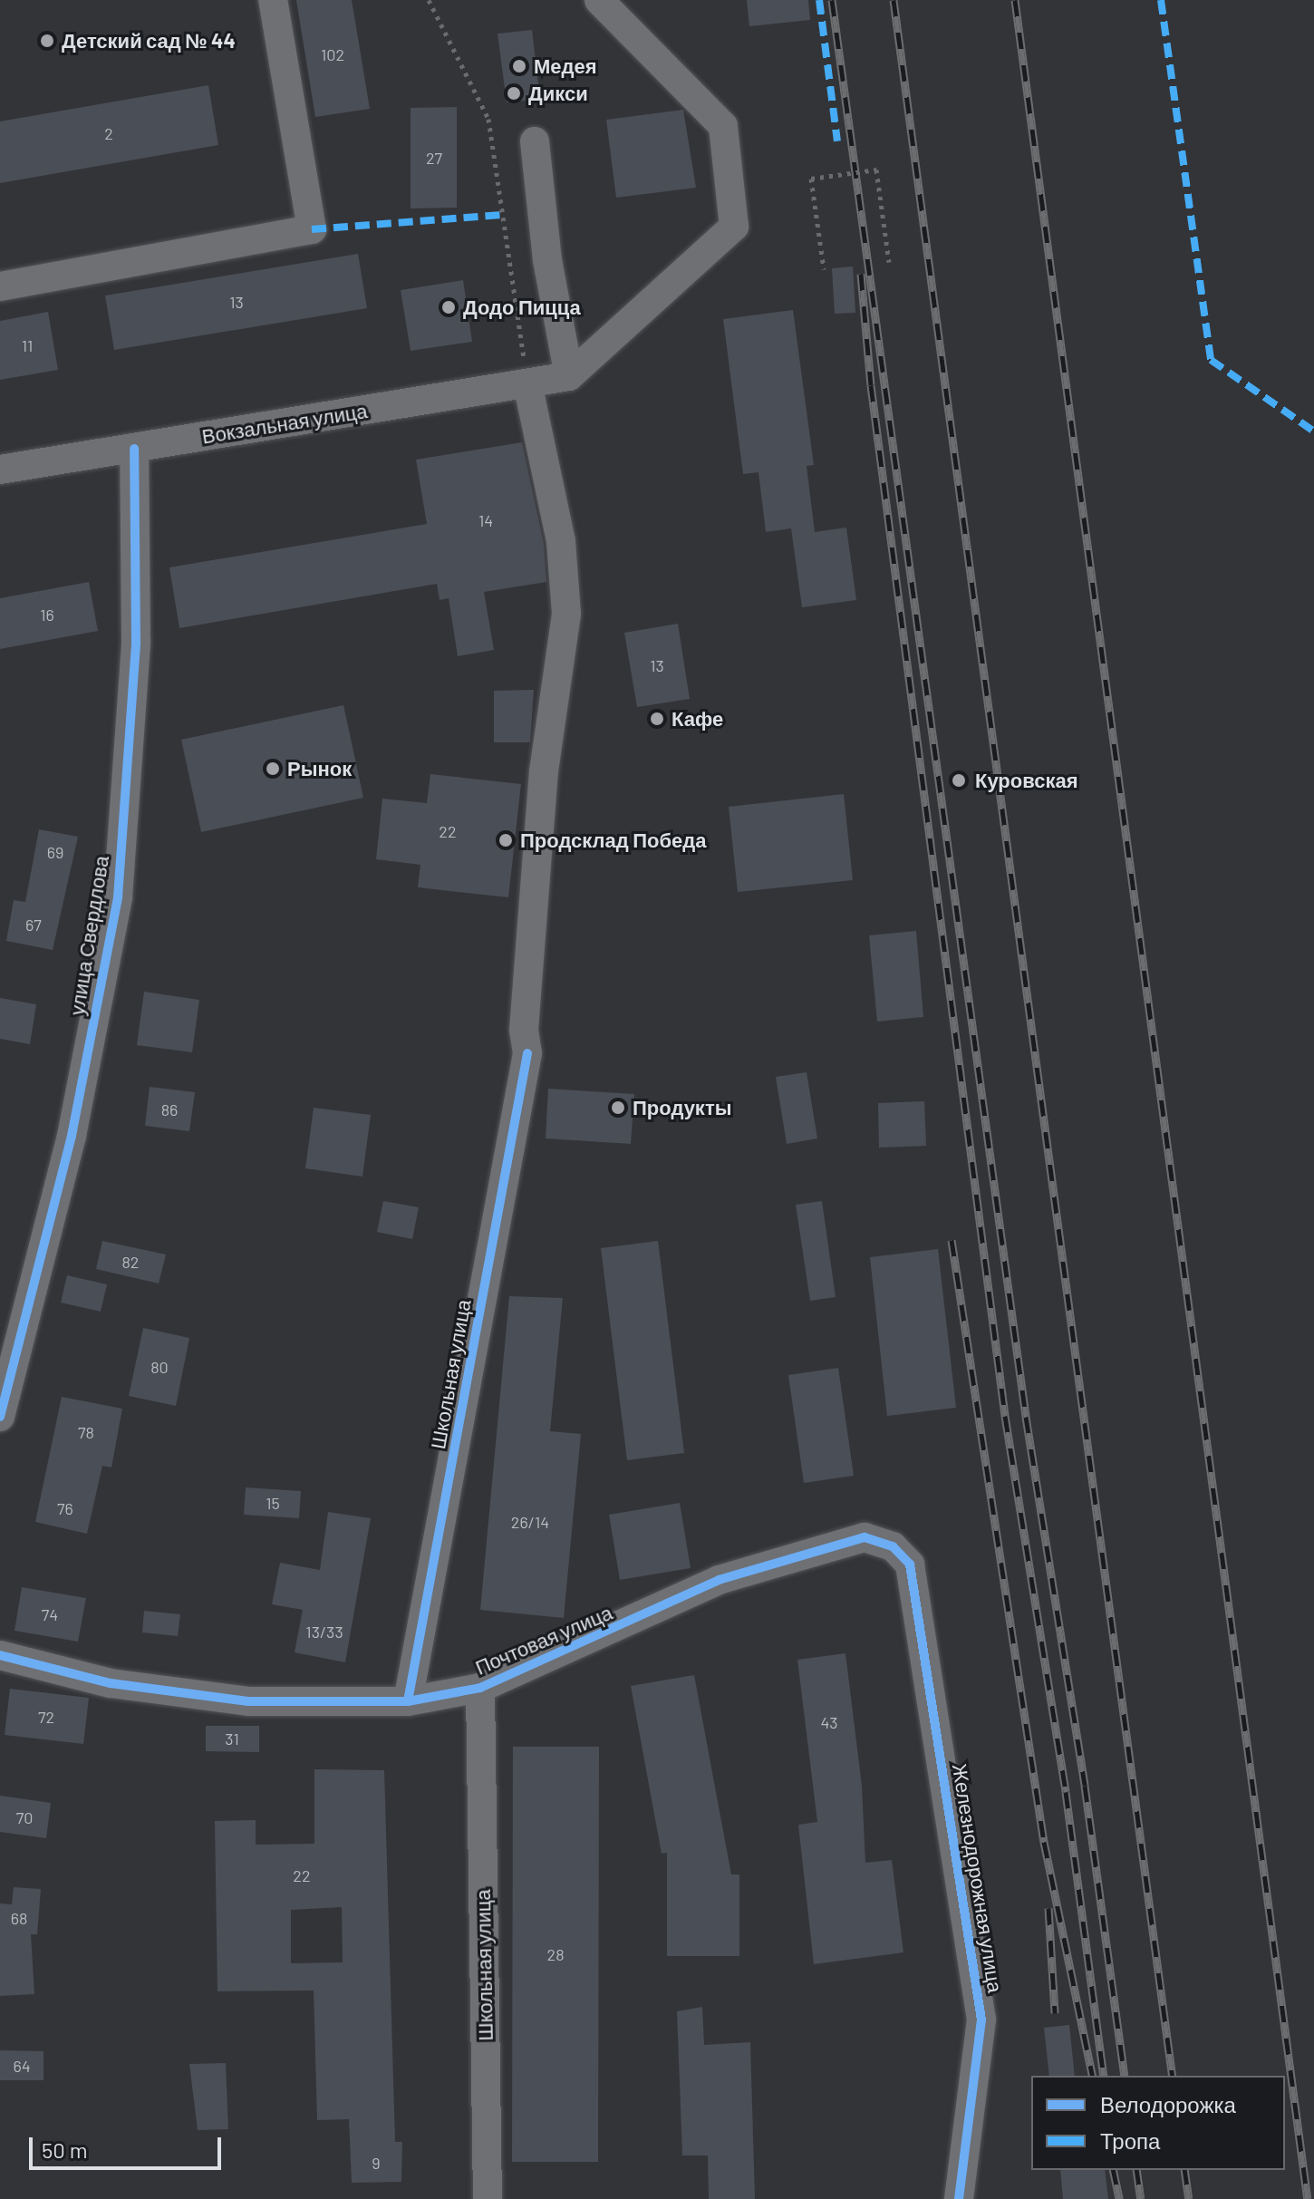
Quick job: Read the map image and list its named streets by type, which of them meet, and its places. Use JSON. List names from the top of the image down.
{
  "streets": {
    "street": [
      "Вокзальная улица",
      "улица Свердлова",
      "Школьная улица",
      "Почтовая улица",
      "Железнодорожная улица"
    ]
  },
  "crossings": [
    ["Вокзальная улица", "улица Свердлова"],
    ["Вокзальная улица", "Школьная улица"],
    ["Школьная улица", "Почтовая улица"],
    ["Почтовая улица", "Железнодорожная улица"]
  ],
  "places": [
    "Детский сад № 44",
    "Медея",
    "Дикси",
    "Додо Пицца",
    "Кафе",
    "Рынок",
    "Куровская",
    "Продсклад Победа",
    "Продукты"
  ],
  "house_numbers": [
    "102",
    "2",
    "27",
    "13",
    "11",
    "14",
    "16",
    "13",
    "22",
    "69",
    "67",
    "86",
    "82",
    "80",
    "78",
    "15",
    "76",
    "26/14",
    "74",
    "13/33",
    "72",
    "43",
    "31",
    "70",
    "22",
    "68",
    "28",
    "64",
    "9"
  ],
  "legend": ["Велодорожка", "Тропа"],
  "scale_bar": "50 m"
}
